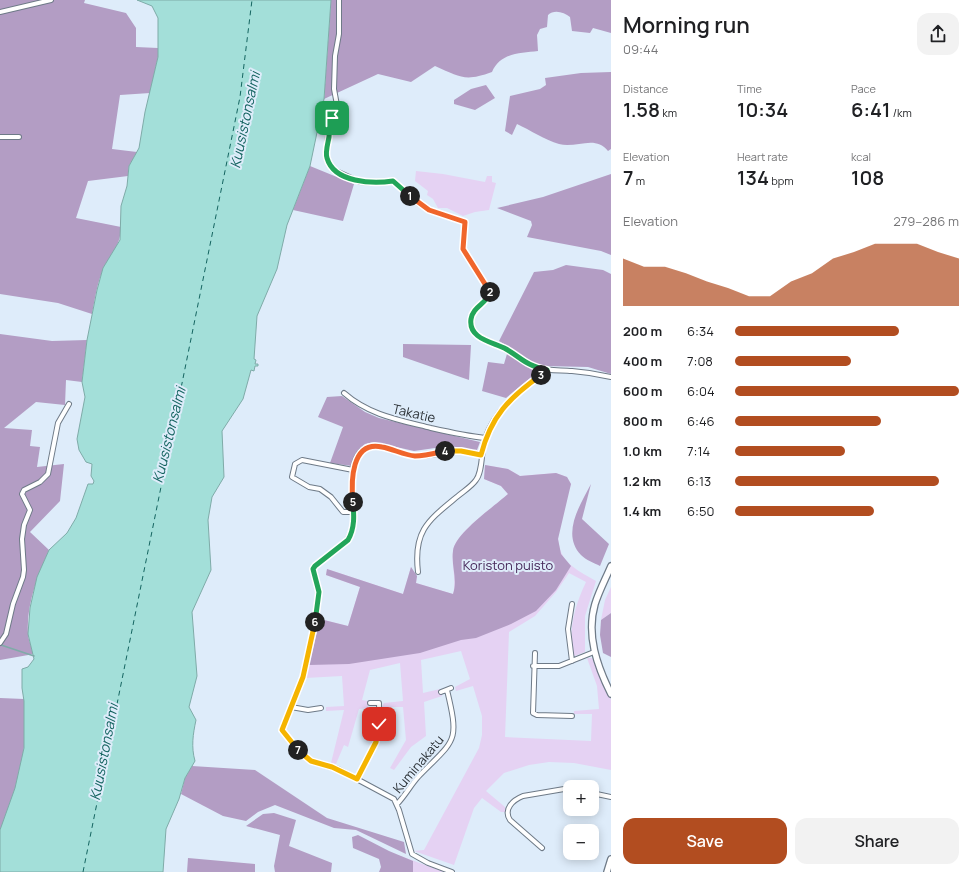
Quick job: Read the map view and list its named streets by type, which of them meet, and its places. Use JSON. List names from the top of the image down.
{
  "streets": {
    "street": ["Takatie", "Kuminakatu"]
  },
  "water": ["Kuusistonsalmi"],
  "parks": ["Koriston puisto"],
  "page": {
    "heading": ["Morning run", "09:44"],
    "stats": [
      ["Distance", "1.58 km"],
      ["Time", "10:34"],
      ["Pace", "6:41 /km"],
      ["Elevation", "7 m"],
      ["Heart rate", "134 bpm"],
      ["kcal", "108"]
    ],
    "pins": [
      "1",
      "2",
      "3",
      "4",
      "5",
      "6",
      "7"
    ],
    "chart": ["Elevation", "279–286 m"],
    "list": [
      {
        "name": "200 m",
        "note": "6:34"
      },
      {
        "name": "400 m",
        "note": "7:08"
      },
      {
        "name": "600 m",
        "note": "6:04"
      },
      {
        "name": "800 m",
        "note": "6:46"
      },
      {
        "name": "1.0 km",
        "note": "7:14"
      },
      {
        "name": "1.2 km",
        "note": "6:13"
      },
      {
        "name": "1.4 km",
        "note": "6:50"
      }
    ],
    "map_buttons": ["+", "−"],
    "buttons": ["Save", "Share"]
  }
}
